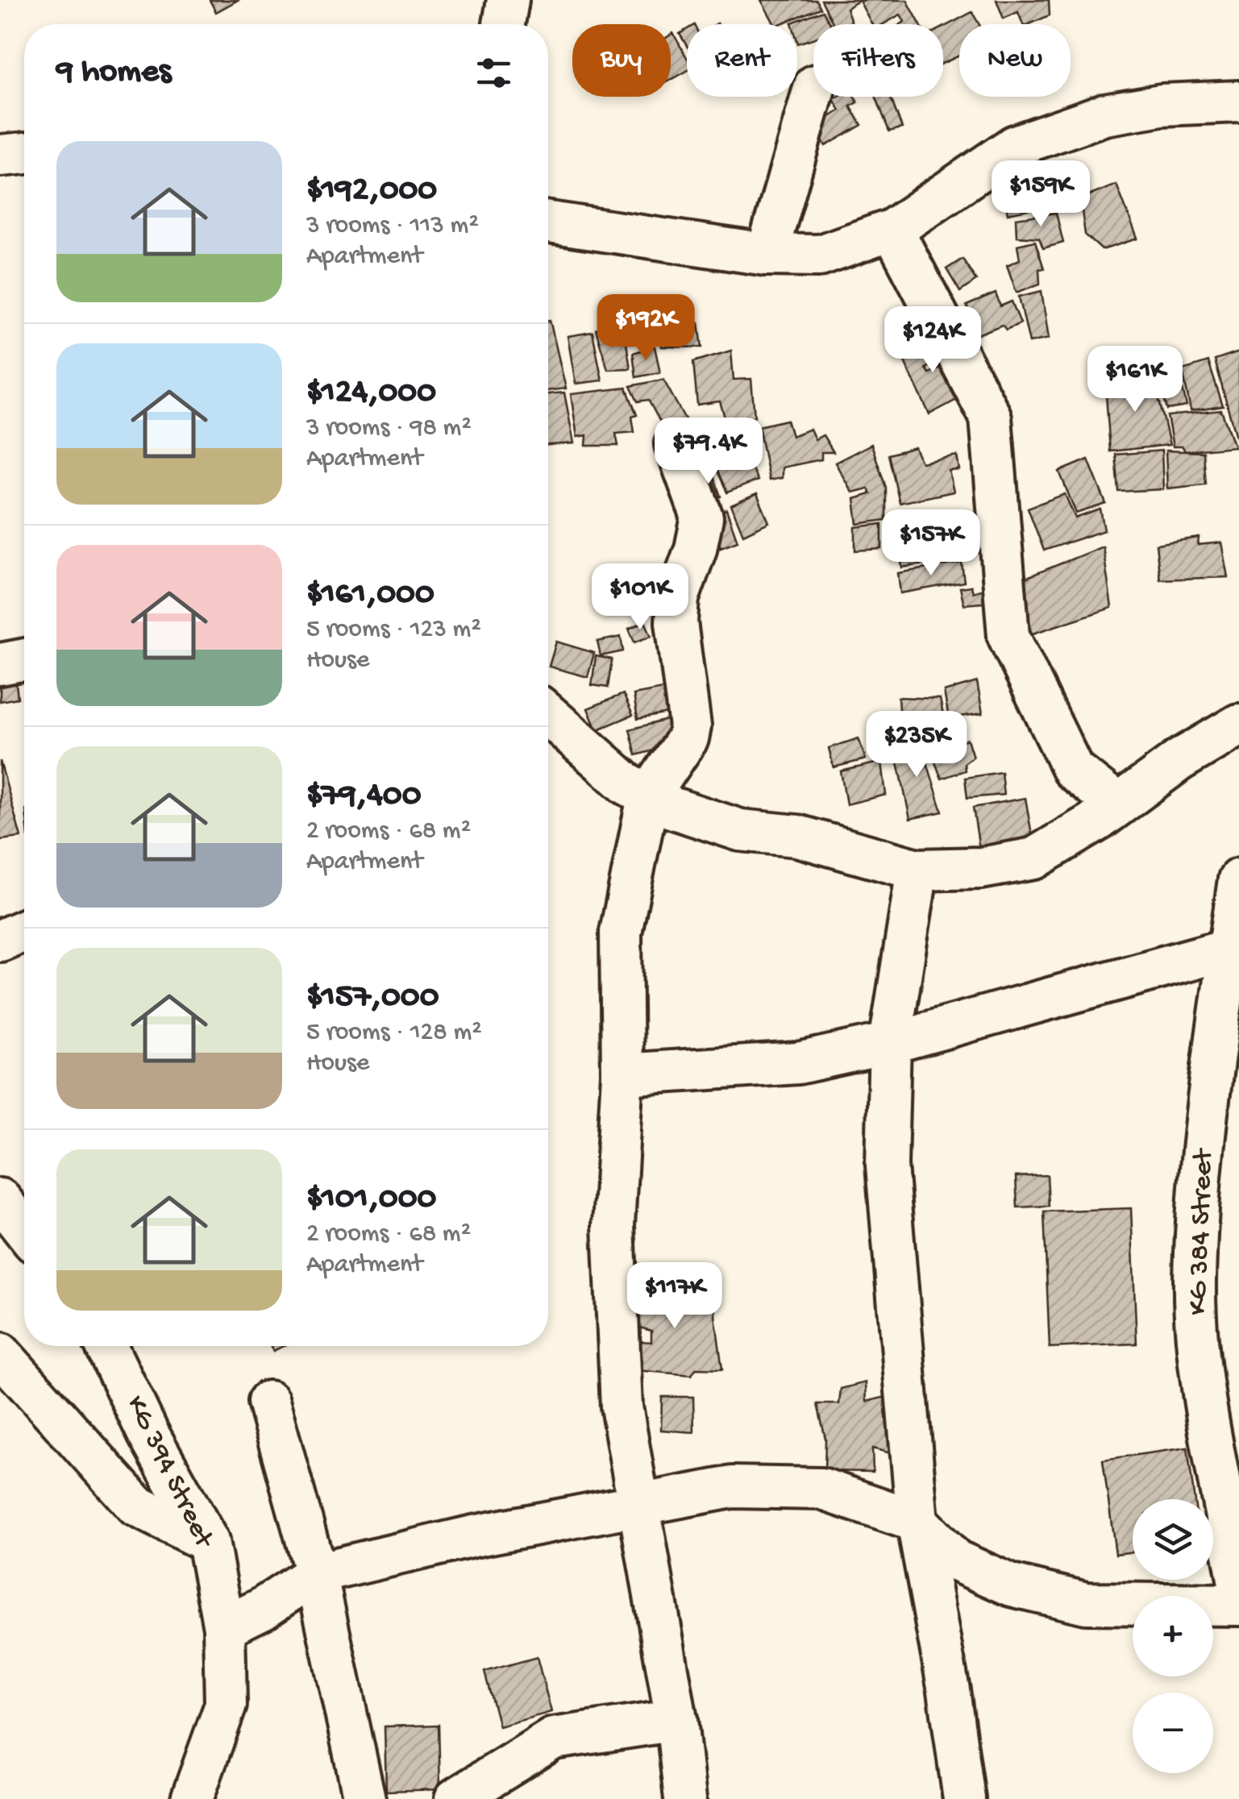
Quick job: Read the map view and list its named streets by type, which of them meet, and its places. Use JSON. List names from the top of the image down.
{
  "streets": {
    "street": ["KG 384 Street", "KG 394 Street"]
  },
  "page": {
    "chip": [
      "Buy",
      "Rent",
      "Filters",
      "New"
    ],
    "heading": "9 homes",
    "list": [
      {
        "name": "$192,000",
        "note": "3 rooms · 113 m² · Apartment"
      },
      {
        "name": "$124,000",
        "note": "3 rooms · 98 m² · Apartment"
      },
      {
        "name": "$161,000",
        "note": "5 rooms · 123 m² · House"
      },
      {
        "name": "$79,400",
        "note": "2 rooms · 68 m² · Apartment"
      },
      {
        "name": "$157,000",
        "note": "5 rooms · 128 m² · House"
      },
      {
        "name": "$101,000",
        "note": "2 rooms · 68 m² · Apartment"
      }
    ],
    "price": [
      "$159K",
      "$192K",
      "$124K",
      "$161K",
      "$79.4K",
      "$157K",
      "$101K",
      "$235K",
      "$117K"
    ],
    "map_buttons": ["+", "−"]
  }
}
